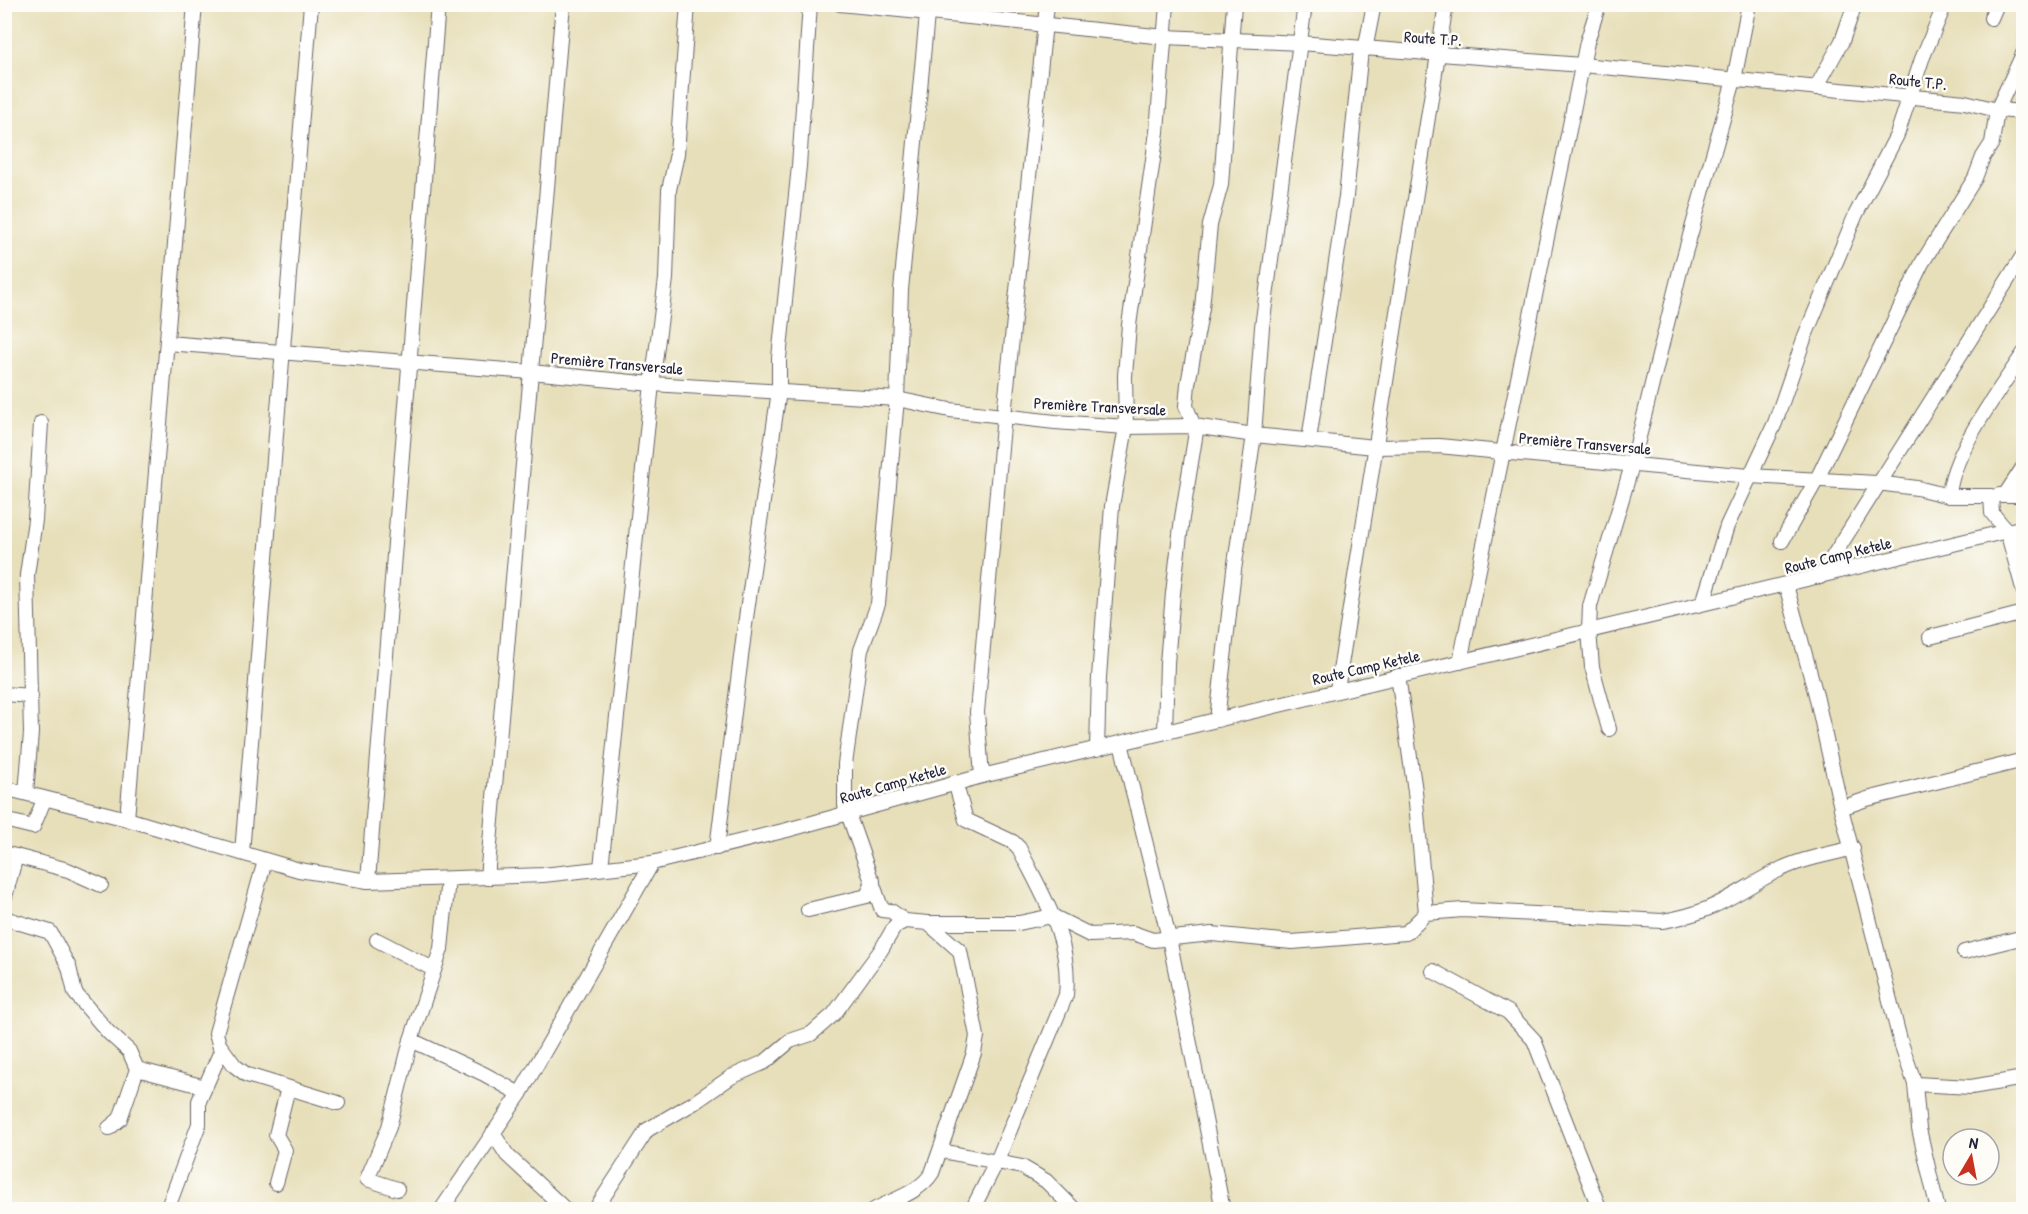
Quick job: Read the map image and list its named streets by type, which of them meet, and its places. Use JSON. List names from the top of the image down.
{
  "streets": {
    "street": ["Route T.P.", "Première Transversale", "Route Camp Ketele"]
  },
  "north": "top"
}
